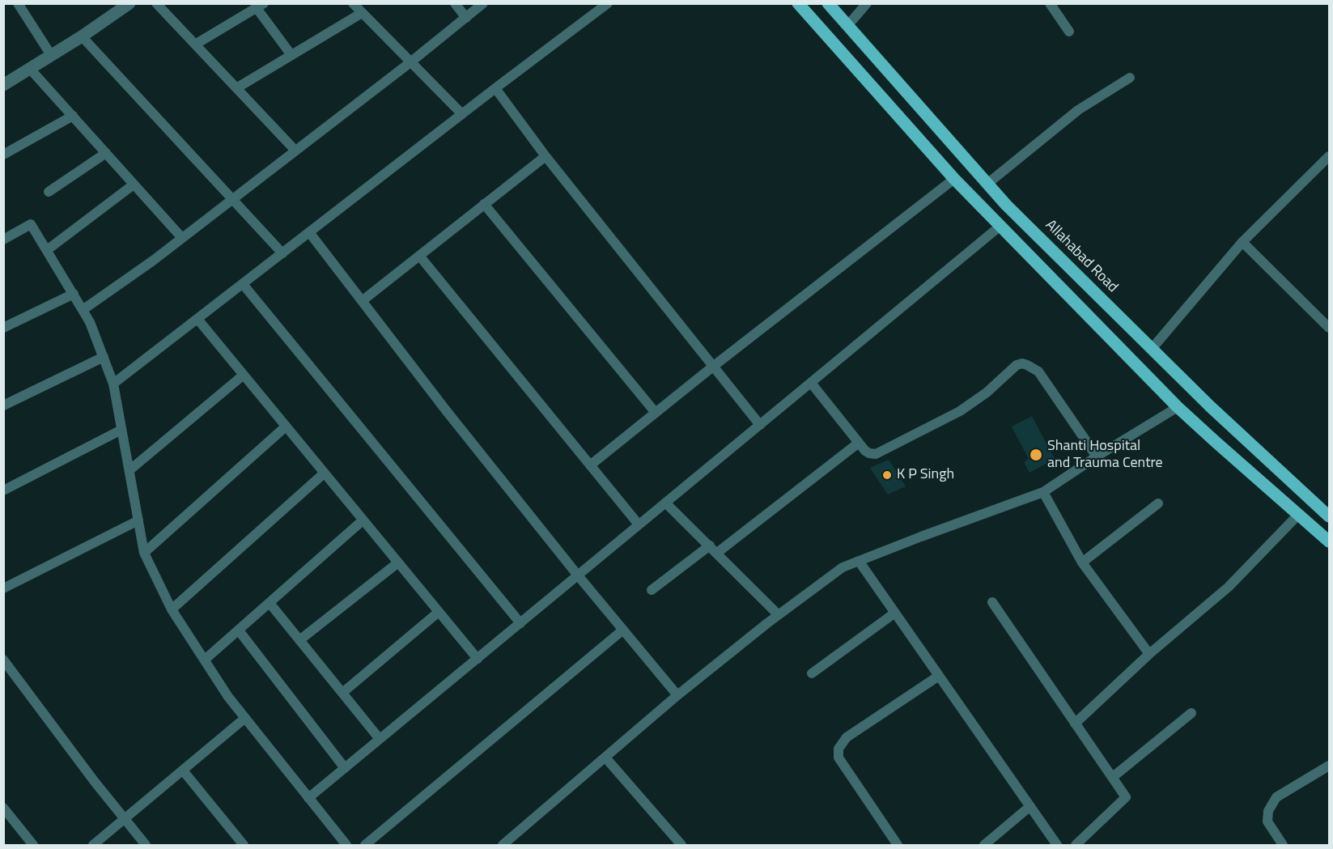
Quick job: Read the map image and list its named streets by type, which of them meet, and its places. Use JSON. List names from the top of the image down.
{
  "streets": {
    "main road": ["Allahabad Road"]
  },
  "places": ["Shanti Hospital and Trauma Centre", "K P Singh"]
}
